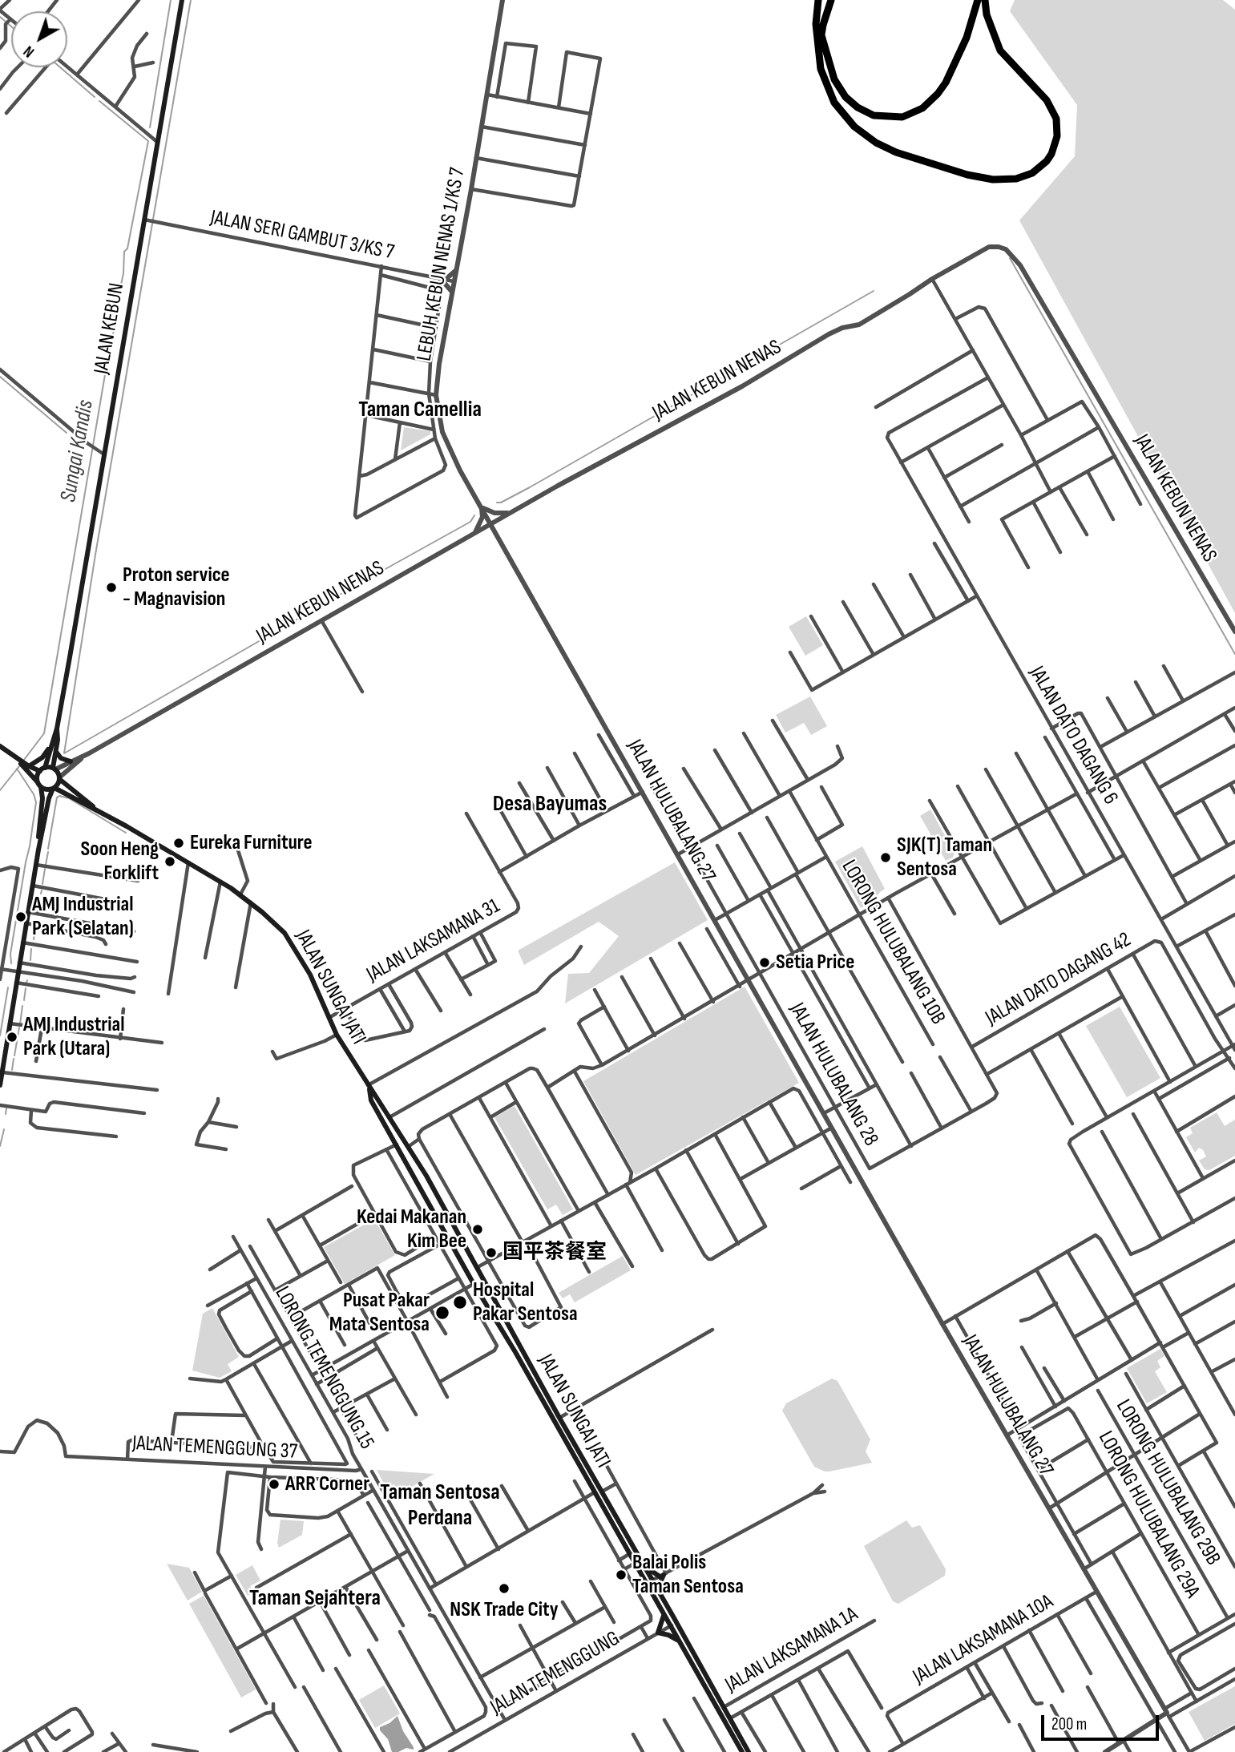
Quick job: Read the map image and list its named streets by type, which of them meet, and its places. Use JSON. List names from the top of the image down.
{
  "streets": {
    "main road": ["JALAN KEBUN", "JALAN SUNGAI JATI"],
    "street": [
      "JALAN SERI GAMBUT 3/KS 7",
      "LEBUH KEBUN NENAS 1/KS 7",
      "JALAN KEBUN NENAS",
      "JALAN DATO DAGANG 6",
      "JALAN HULUBALANG 27",
      "JALAN LAKSAMANA 31",
      "LORONG HULUBALANG 10B",
      "JALAN DATO DAGANG 42",
      "JALAN HULUBALANG 28",
      "LORONG TEMENGGUNG 15",
      "JALAN TEMENGGUNG 37",
      "LORONG HULUBALANG 29B",
      "LORONG HULUBALANG 29A",
      "JALAN LAKSAMANA 10A",
      "JALAN LAKSAMANA 1A",
      "JALAN TEMENGGUNG"
    ]
  },
  "crossings": [
    ["JALAN SERI GAMBUT 3/KS 7", "LEBUH KEBUN NENAS 1/KS 7"],
    ["JALAN SERI GAMBUT 3/KS 7", "JALAN KEBUN"],
    ["LEBUH KEBUN NENAS 1/KS 7", "JALAN KEBUN NENAS"],
    ["LEBUH KEBUN NENAS 1/KS 7", "JALAN HULUBALANG 27"],
    ["JALAN KEBUN", "JALAN KEBUN NENAS"],
    ["JALAN KEBUN", "JALAN SUNGAI JATI"],
    ["JALAN KEBUN NENAS", "JALAN HULUBALANG 27"],
    ["JALAN KEBUN NENAS", "JALAN SUNGAI JATI"],
    ["JALAN HULUBALANG 27", "JALAN LAKSAMANA 10A"],
    ["JALAN LAKSAMANA 31", "JALAN SUNGAI JATI"],
    ["JALAN SUNGAI JATI", "JALAN LAKSAMANA 1A"],
    ["JALAN SUNGAI JATI", "JALAN TEMENGGUNG"],
    ["LORONG TEMENGGUNG 15", "JALAN TEMENGGUNG 37"],
    ["LORONG TEMENGGUNG 15", "JALAN TEMENGGUNG"]
  ],
  "districts": [
    "Taman Camellia",
    "Desa Bayumas",
    "Taman Sentosa Perdana",
    "Taman Sejahtera"
  ],
  "water": ["Sungai Kandis"],
  "places": [
    "Proton service - Magnavision",
    "Eureka Furniture",
    "SJK(T) Taman Sentosa",
    "Soon Heng Forklift",
    "AMJ Industrial Park (Selatan)",
    "Setia Price",
    "AMJ Industrial Park (Utara)",
    "Kedai Makanan Kim Bee",
    "国平茶餐室",
    "Hospital Pakar Sentosa",
    "Pusat Pakar Mata Sentosa",
    "ARR Corner",
    "Balai Polis Taman Sentosa",
    "NSK Trade City"
  ],
  "scale_bar": "200 m",
  "north": "bottom left"
}
